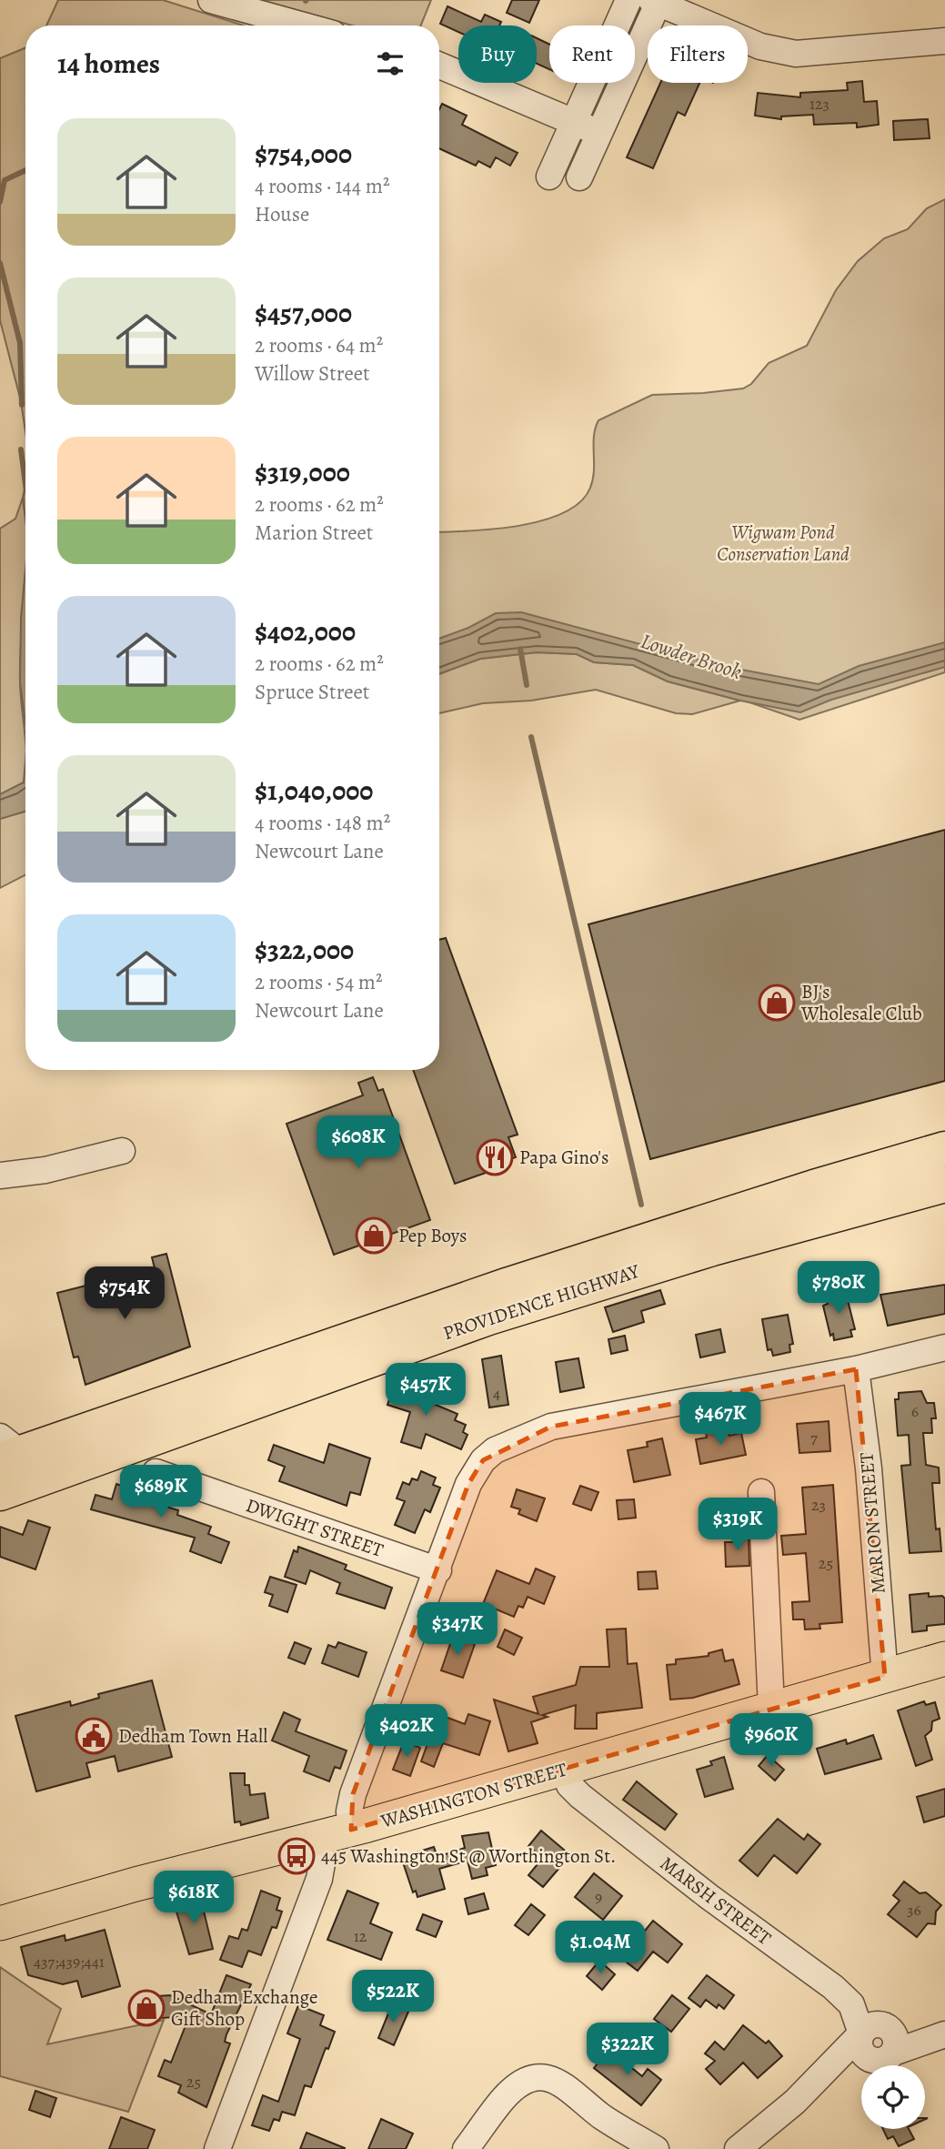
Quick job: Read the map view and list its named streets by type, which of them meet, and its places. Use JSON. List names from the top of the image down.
{
  "streets": {
    "highway": ["PROVIDENCE HIGHWAY"],
    "main road": ["WASHINGTON STREET"],
    "street": ["MARION STREET", "DWIGHT STREET", "MARSH STREET"]
  },
  "crossings": [
    ["MARION STREET", "WASHINGTON STREET"],
    ["WASHINGTON STREET", "MARSH STREET"]
  ],
  "water": ["Lowder Brook"],
  "parks": ["Wigwam Pond Conservation Land"],
  "places": {
    "shop": ["BJ's Wholesale Club", "Pep Boys", "Dedham Exchange Gift Shop"],
    "restaurant": ["Papa Gino's"],
    "public building": ["Dedham Town Hall"],
    "bus stop": ["445 Washington St @ Worthington St."]
  },
  "house_numbers": [
    "123",
    "4",
    "6",
    "7",
    "23",
    "25",
    "9",
    "36",
    "12",
    "437;439;441",
    "25"
  ],
  "page": {
    "chip": ["Buy", "Rent", "Filters"],
    "heading": "14 homes",
    "list": [
      {
        "name": "$754,000",
        "note": "4 rooms · 144 m² · House"
      },
      {
        "name": "$457,000",
        "note": "2 rooms · 64 m² · Willow Street"
      },
      {
        "name": "$319,000",
        "note": "2 rooms · 62 m² · Marion Street"
      },
      {
        "name": "$402,000",
        "note": "2 rooms · 62 m² · Spruce Street"
      },
      {
        "name": "$1,040,000",
        "note": "4 rooms · 148 m² · Newcourt Lane"
      },
      {
        "name": "$322,000",
        "note": "2 rooms · 54 m² · Newcourt Lane"
      }
    ],
    "price": [
      "$608K",
      "$780K",
      "$754K",
      "$457K",
      "$467K",
      "$689K",
      "$319K",
      "$347K",
      "$402K",
      "$960K",
      "$618K",
      "$1.04M",
      "$522K",
      "$322K"
    ]
  }
}
